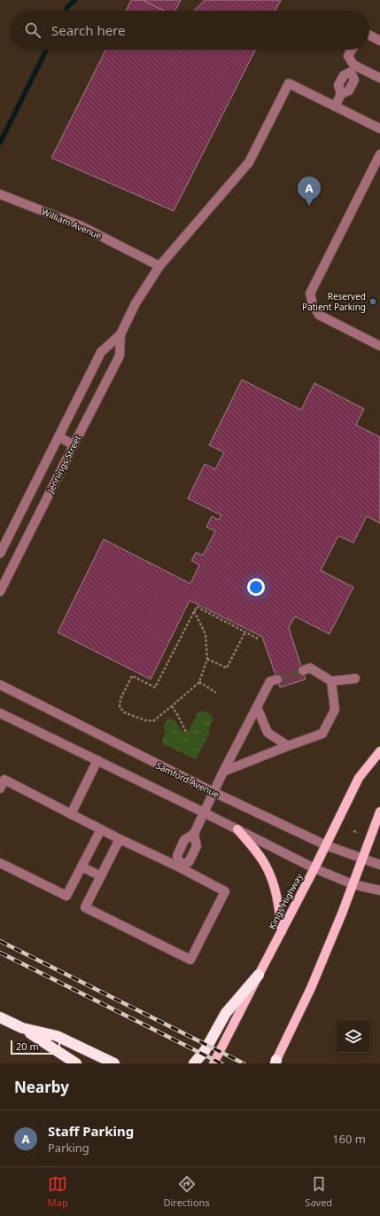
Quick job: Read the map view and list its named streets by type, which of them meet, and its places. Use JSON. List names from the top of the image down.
{
  "streets": {
    "main road": ["Kings Highway"],
    "street": ["William Avenue", "Jennings Street", "Samford Avenue"]
  },
  "crossings": [
    ["William Avenue", "Jennings Street"],
    ["Samford Avenue", "Kings Highway"]
  ],
  "places": ["Reserved Patient Parking"],
  "scale_bar": "20 m",
  "page": {
    "search": "Search here",
    "pins": "A",
    "scale": "20 m",
    "heading": "Nearby",
    "list": [
      {
        "mark": "A",
        "name": "Staff Parking",
        "note": "Parking",
        "value": "160 m"
      }
    ],
    "nav": ["Map", "Directions", "Saved"]
  }
}
